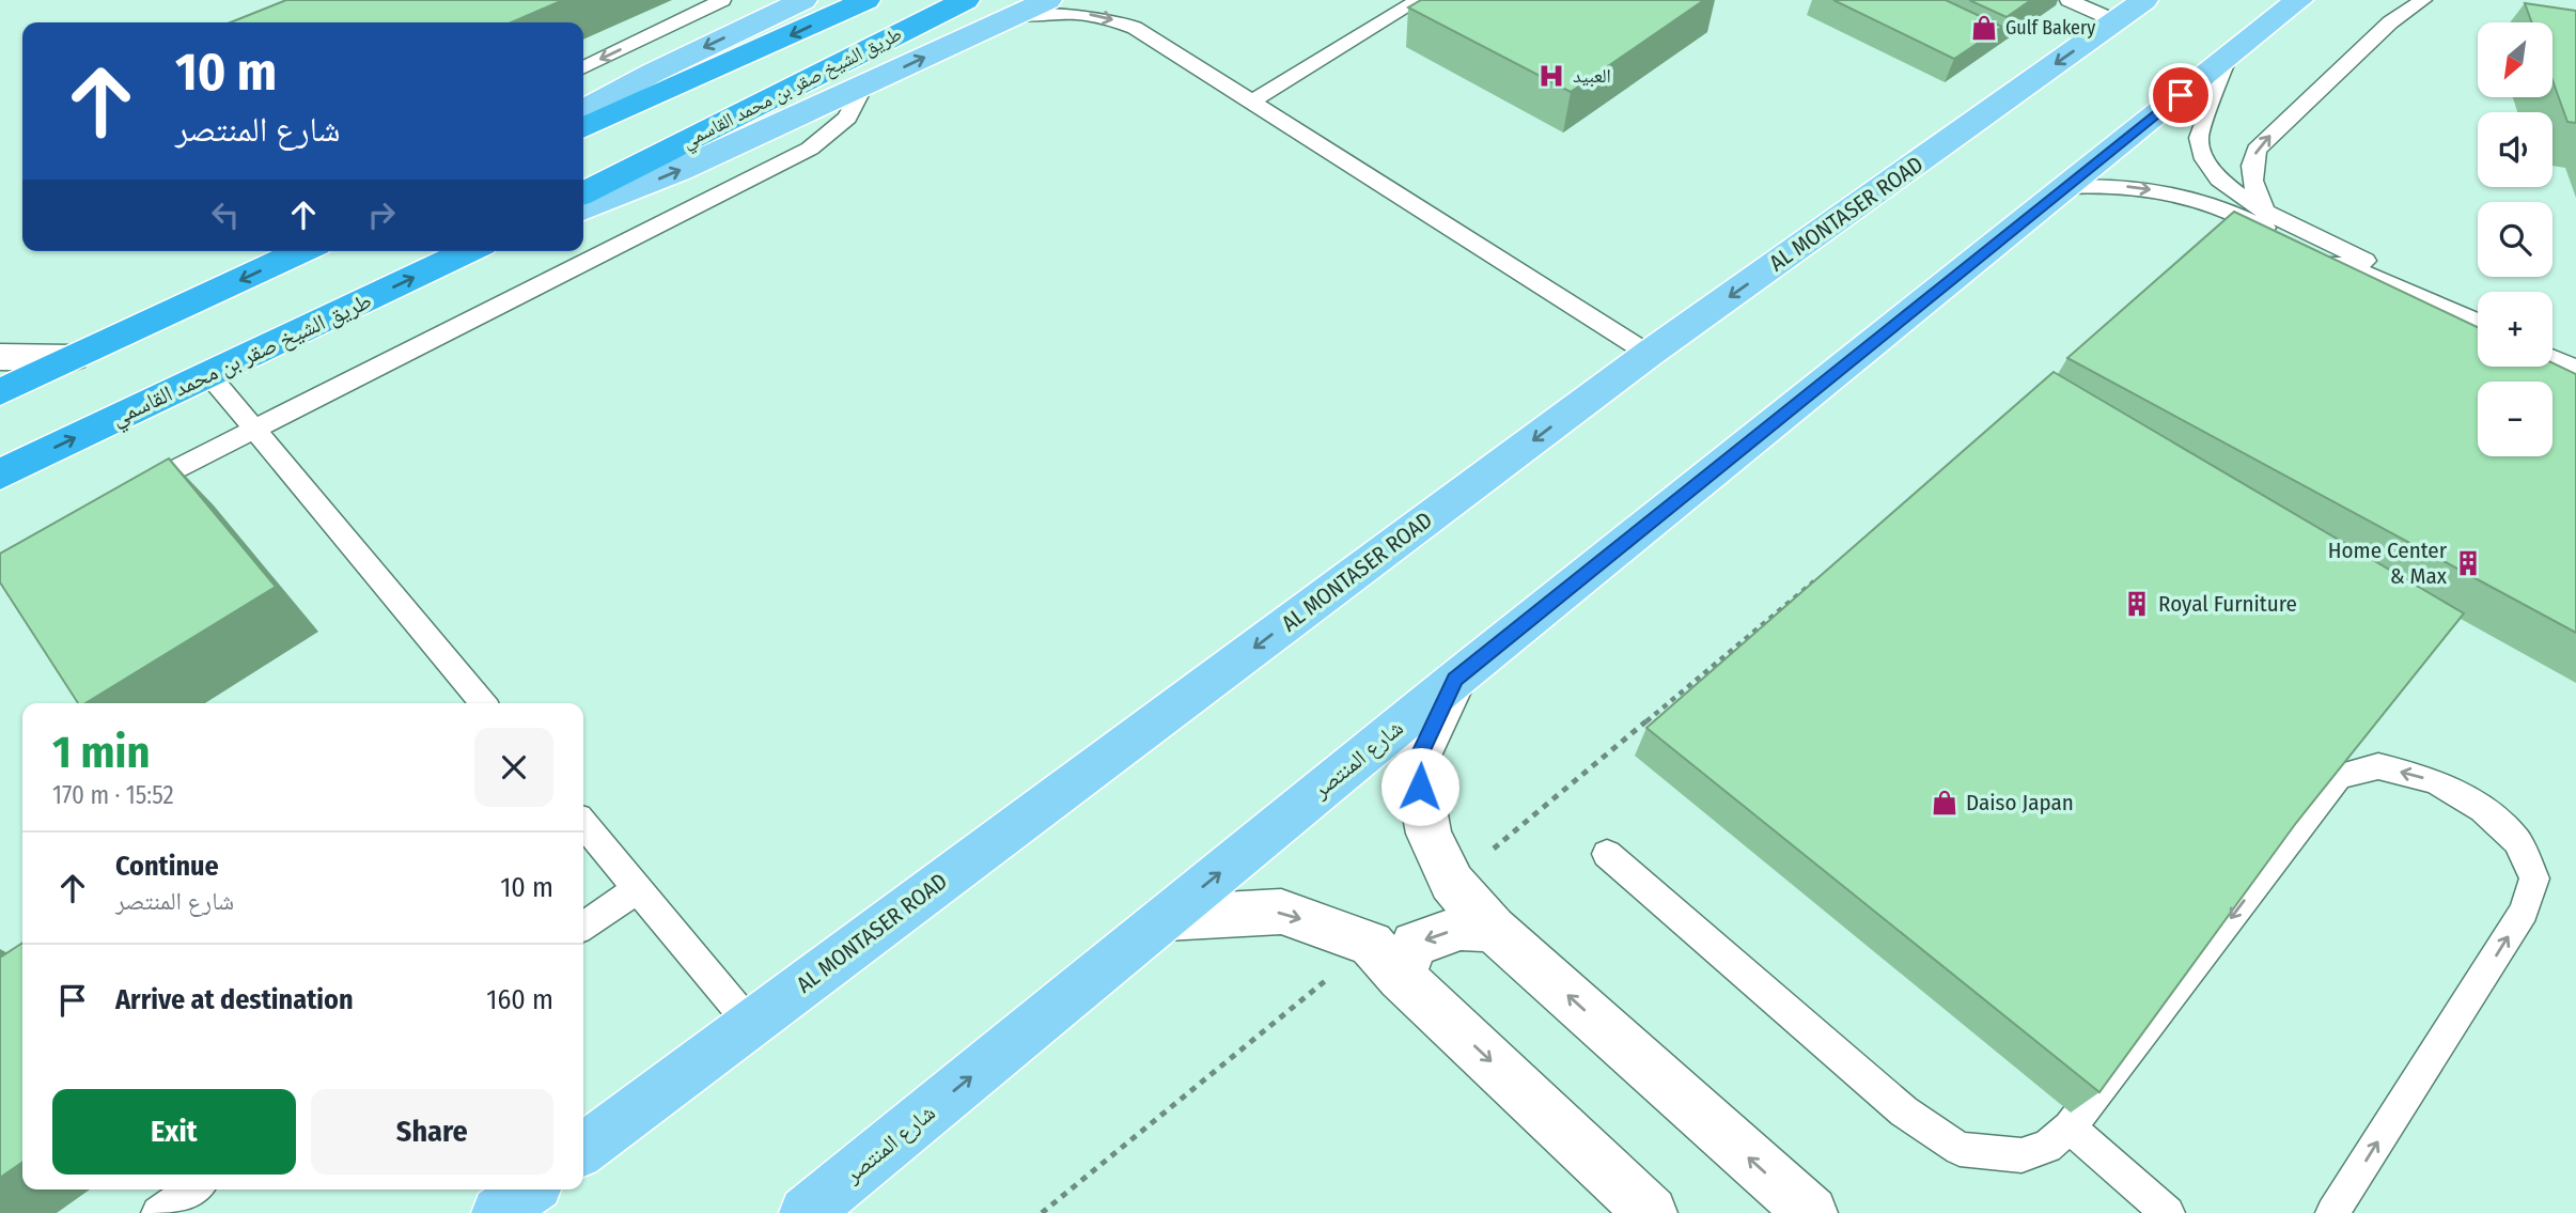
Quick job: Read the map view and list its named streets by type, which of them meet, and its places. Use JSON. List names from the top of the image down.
{
  "streets": {
    "highway": ["طريق الشيخ صقر بن محمد القاسمي"],
    "main road": ["AL MONTASER ROAD", "شارع المنتصر"]
  },
  "one_way": ["AL MONTASER ROAD", "شارع المنتصر"],
  "places": {
    "shop": ["Gulf Bakery", "Daiso Japan"],
    "hospital": ["العبيد"],
    "building": ["Home Center & Max", "Royal Furniture"]
  },
  "north": "bottom left",
  "page": {
    "map_buttons": ["+", "−"],
    "turn": ["10 m", "شارع المنتصر"],
    "heading": ["1 min", "170 m · 15:52"],
    "list": [
      {
        "name": "Continue",
        "note": "شارع المنتصر",
        "value": "10 m"
      },
      {
        "name": "Arrive at destination",
        "value": "160 m"
      }
    ],
    "buttons": ["Exit", "Share"]
  }
}
